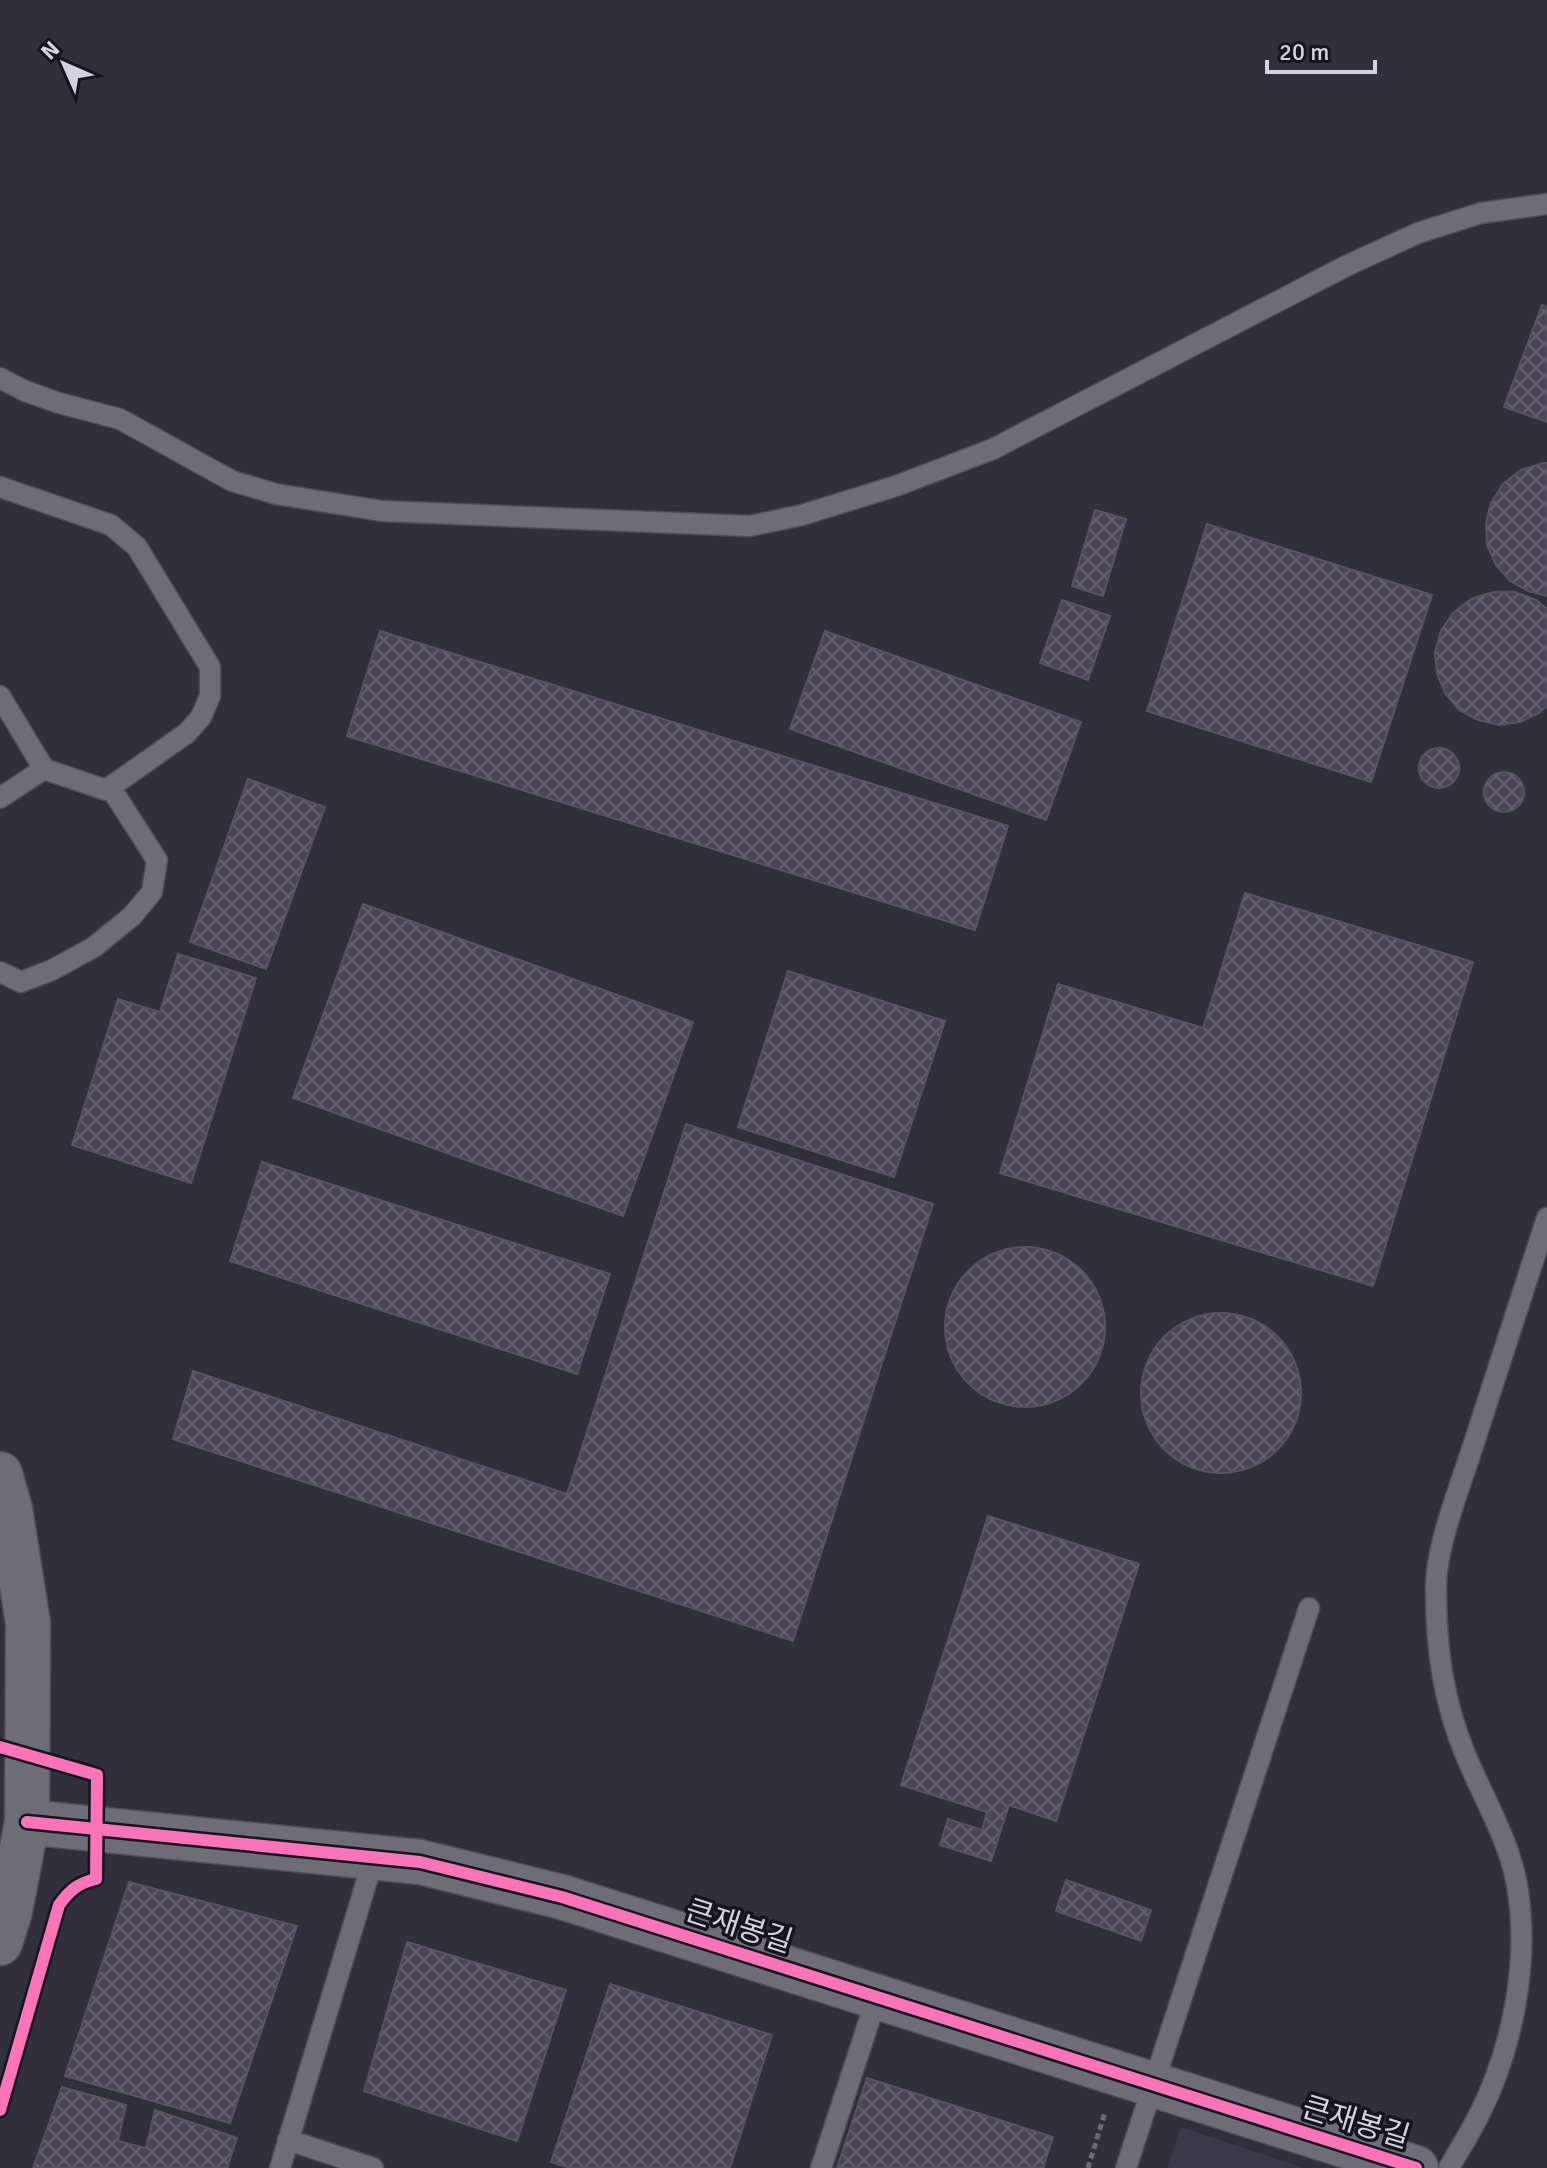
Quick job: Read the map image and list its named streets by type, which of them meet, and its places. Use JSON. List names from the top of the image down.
{
  "streets": {
    "street": ["큰재봉길"]
  },
  "scale_bar": "20 m",
  "north": "top left"
}
